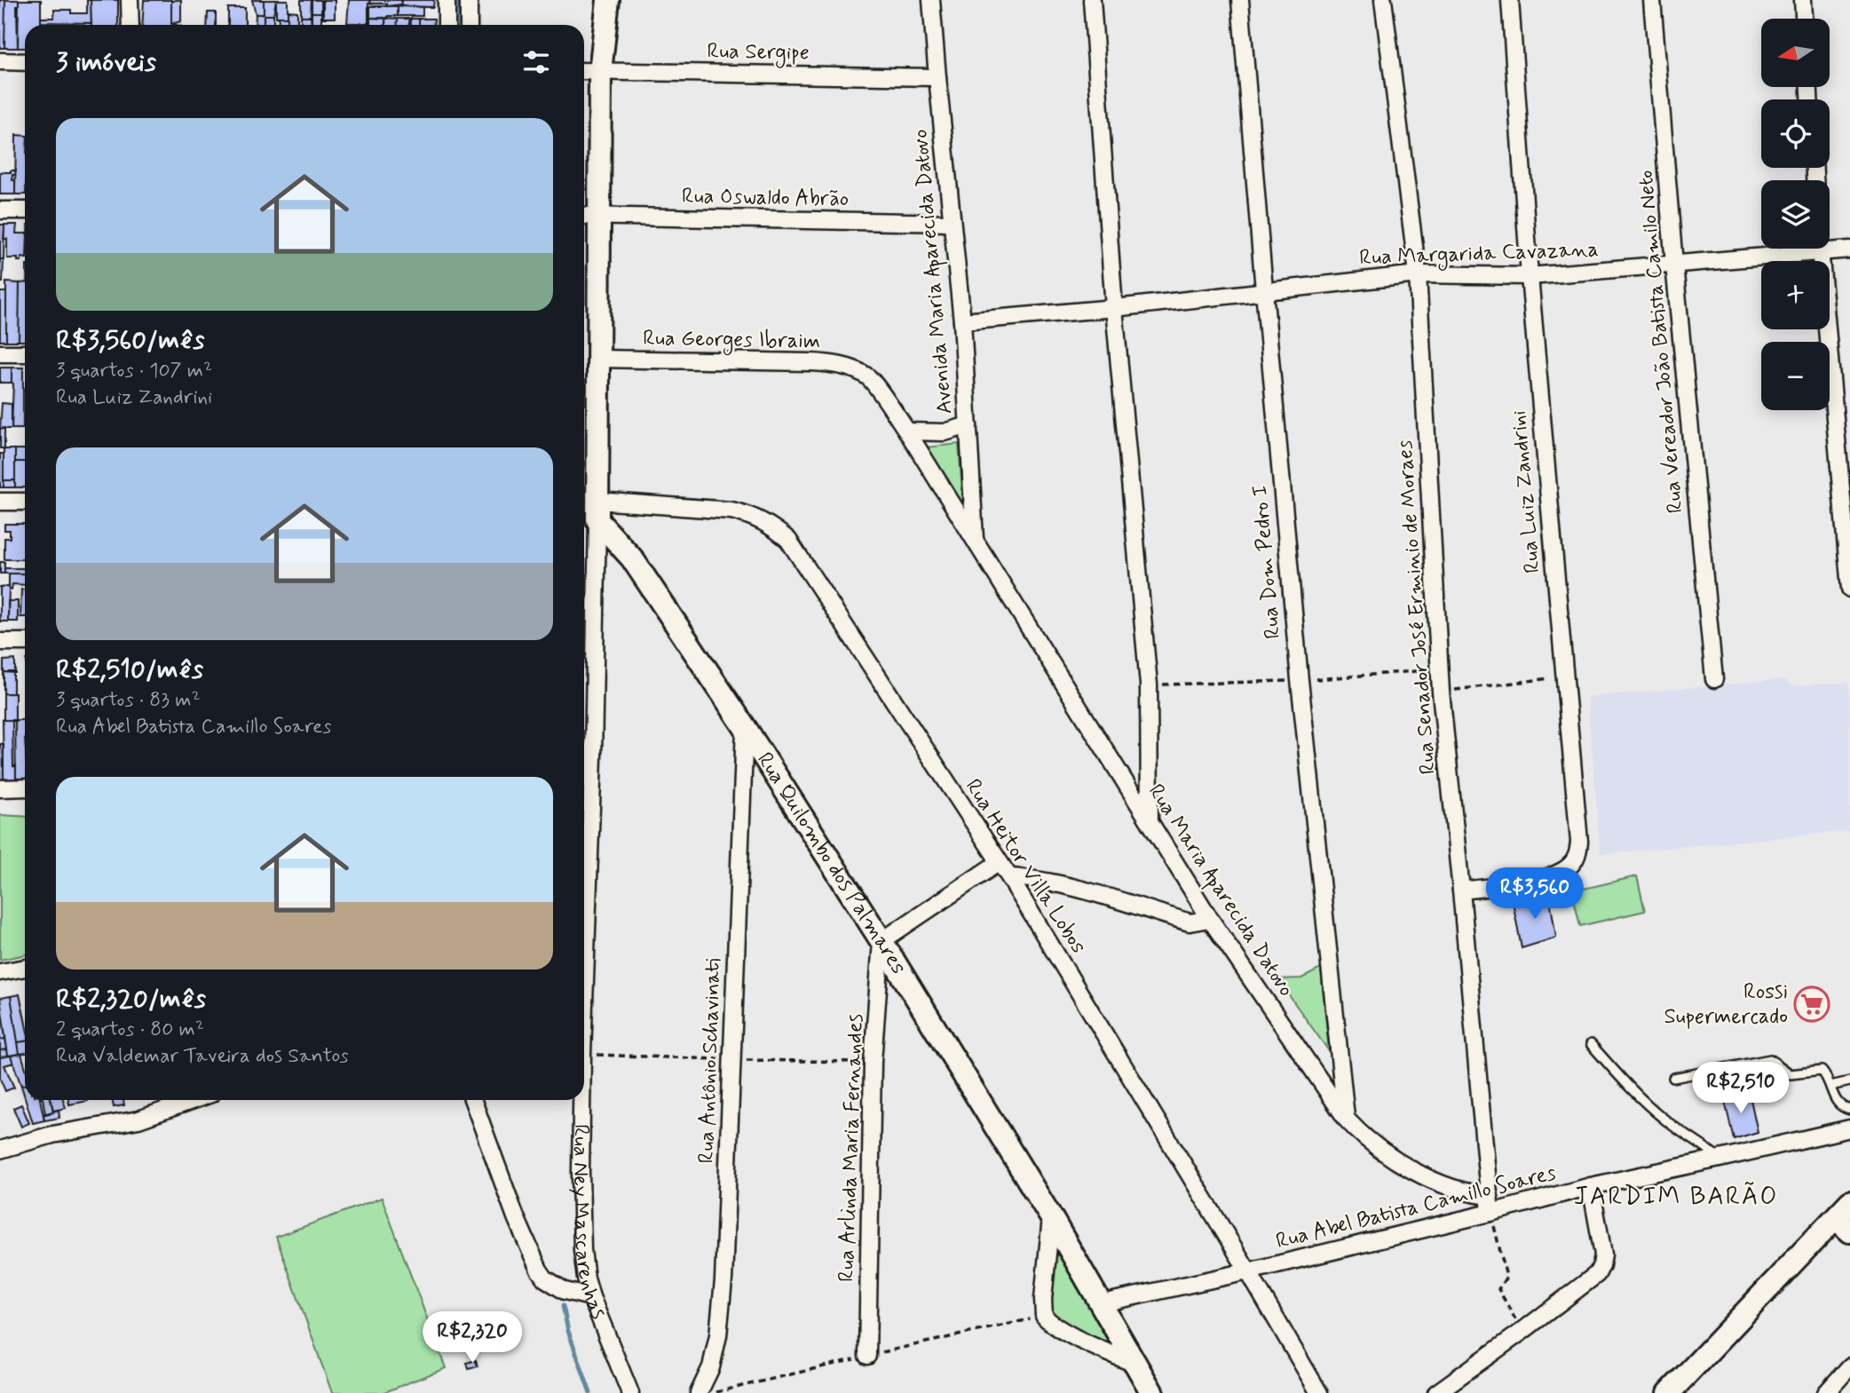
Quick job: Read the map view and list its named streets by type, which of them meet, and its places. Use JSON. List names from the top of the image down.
{
  "streets": {
    "street": [
      "Rua Sergipe",
      "Rua Oswaldo Abrão",
      "Rua Margarida Cavazana",
      "Avenida Maria Aparecida Datovo",
      "Rua Georges Ibraim",
      "Rua Vereador João Batista Camilo Neto",
      "Rua Luiz Zandrini",
      "Rua Dom Pedro I",
      "Rua Senador José Erminio de Moraes",
      "Rua Quilombo dos Palmares",
      "Rua Heitor Villa Lobos",
      "Rua Maria Aparecida Datovo",
      "Rua Antônio Schavinati",
      "Rua Arlinda Maria Fernandes",
      "Rua Abel Batista Camillo Soares",
      "Rua Ney Mascarenhas"
    ]
  },
  "crossings": [
    ["Rua Sergipe", "Avenida Maria Aparecida Datovo"],
    ["Rua Sergipe", "Rua Ney Mascarenhas"],
    ["Rua Oswaldo Abrão", "Avenida Maria Aparecida Datovo"],
    ["Rua Oswaldo Abrão", "Rua Ney Mascarenhas"],
    ["Rua Margarida Cavazana", "Avenida Maria Aparecida Datovo"],
    ["Rua Margarida Cavazana", "Rua Vereador João Batista Camilo Neto"],
    ["Rua Margarida Cavazana", "Rua Luiz Zandrini"],
    ["Rua Margarida Cavazana", "Rua Dom Pedro I"],
    ["Rua Margarida Cavazana", "Rua Senador José Erminio de Moraes"],
    ["Avenida Maria Aparecida Datovo", "Rua Georges Ibraim"],
    ["Avenida Maria Aparecida Datovo", "Rua Maria Aparecida Datovo"],
    ["Rua Georges Ibraim", "Rua Maria Aparecida Datovo"],
    ["Rua Georges Ibraim", "Rua Ney Mascarenhas"],
    ["Rua Luiz Zandrini", "Rua Senador José Erminio de Moraes"],
    ["Rua Dom Pedro I", "Rua Maria Aparecida Datovo"],
    ["Rua Senador José Erminio de Moraes", "Rua Maria Aparecida Datovo"],
    ["Rua Senador José Erminio de Moraes", "Rua Abel Batista Camillo Soares"],
    ["Rua Quilombo dos Palmares", "Rua Heitor Villa Lobos"],
    ["Rua Quilombo dos Palmares", "Rua Antônio Schavinati"],
    ["Rua Quilombo dos Palmares", "Rua Arlinda Maria Fernandes"],
    ["Rua Quilombo dos Palmares", "Rua Abel Batista Camillo Soares"],
    ["Rua Quilombo dos Palmares", "Rua Ney Mascarenhas"],
    ["Rua Heitor Villa Lobos", "Rua Abel Batista Camillo Soares"],
    ["Rua Heitor Villa Lobos", "Rua Ney Mascarenhas"]
  ],
  "districts": ["JARDIM BARÃO"],
  "places": {
    "supermarket": ["Rossi Supermercado"]
  },
  "north": "left",
  "page": {
    "map_buttons": ["+", "−"],
    "heading": "3 imóveis",
    "list": [
      {
        "name": "R$3,560/mês",
        "note": "3 quartos · 107 m² · Rua Luiz Zandrini"
      },
      {
        "name": "R$2,510/mês",
        "note": "3 quartos · 83 m² · Rua Abel Batista Camillo Soares"
      },
      {
        "name": "R$2,320/mês",
        "note": "2 quartos · 80 m² · Rua Valdemar Taveira dos Santos"
      }
    ],
    "price": ["R$3,560", "R$2,510", "R$2,320"]
  }
}
